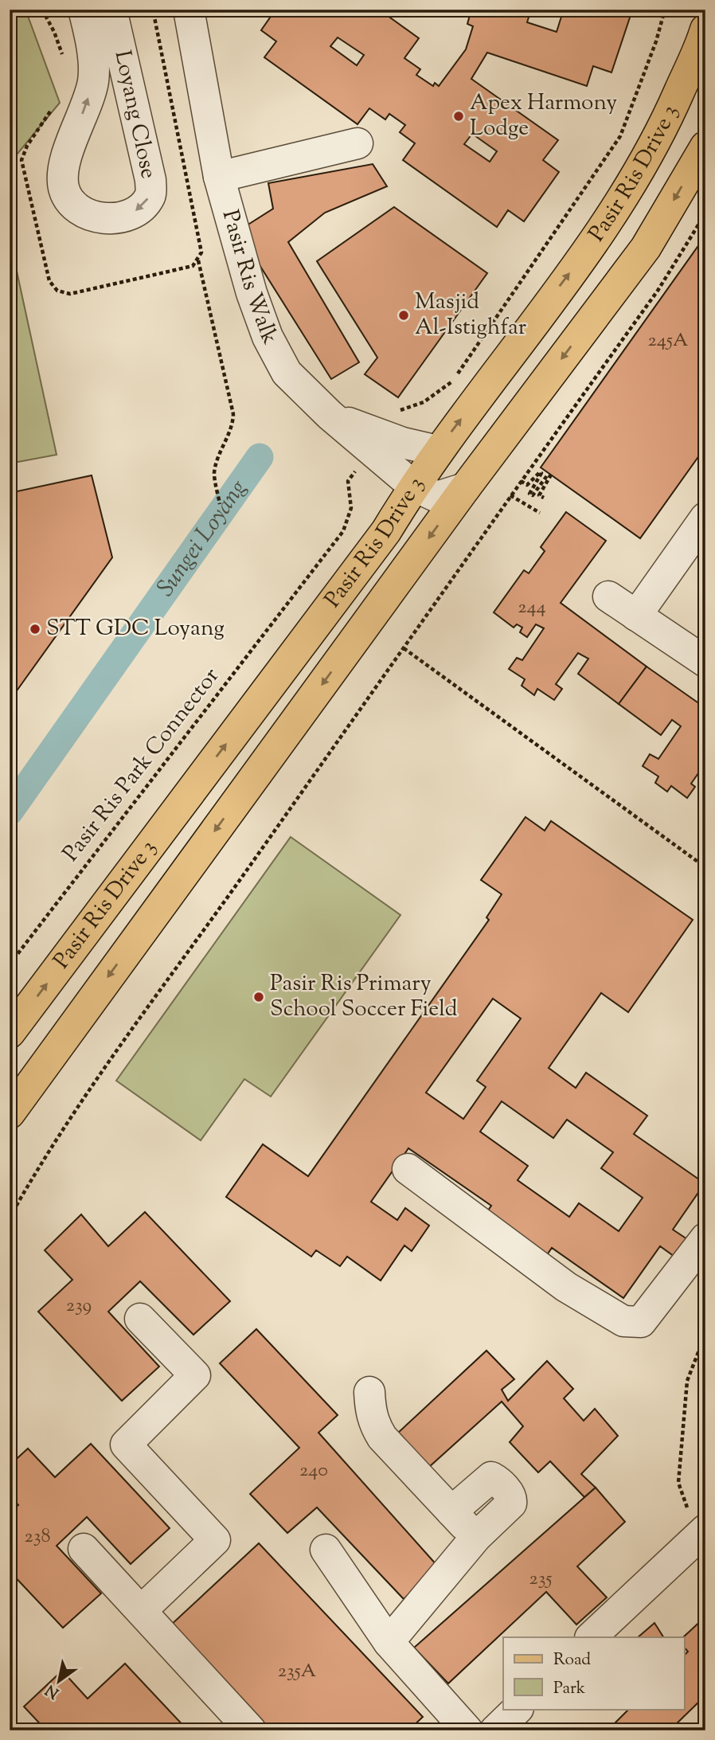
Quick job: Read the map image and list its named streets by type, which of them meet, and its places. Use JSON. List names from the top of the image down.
{
  "streets": {
    "main road": ["Pasir Ris Drive 3"],
    "street": ["Loyang Close", "Pasir Ris Walk"],
    "path": ["Pasir Ris Park Connector"]
  },
  "crossings": [
    ["Pasir Ris Walk", "Pasir Ris Park Connector"]
  ],
  "water": ["Sungei Loyang"],
  "places": [
    "Apex Harmony Lodge",
    "Masjid Al-Istighfar",
    "STT GDC Loyang",
    "Pasir Ris Primary School Soccer Field"
  ],
  "house_numbers": [
    "245A",
    "244",
    "239",
    "240",
    "238",
    "235",
    "235A"
  ],
  "legend": ["Road", "Park"],
  "north": "bottom left"
}
